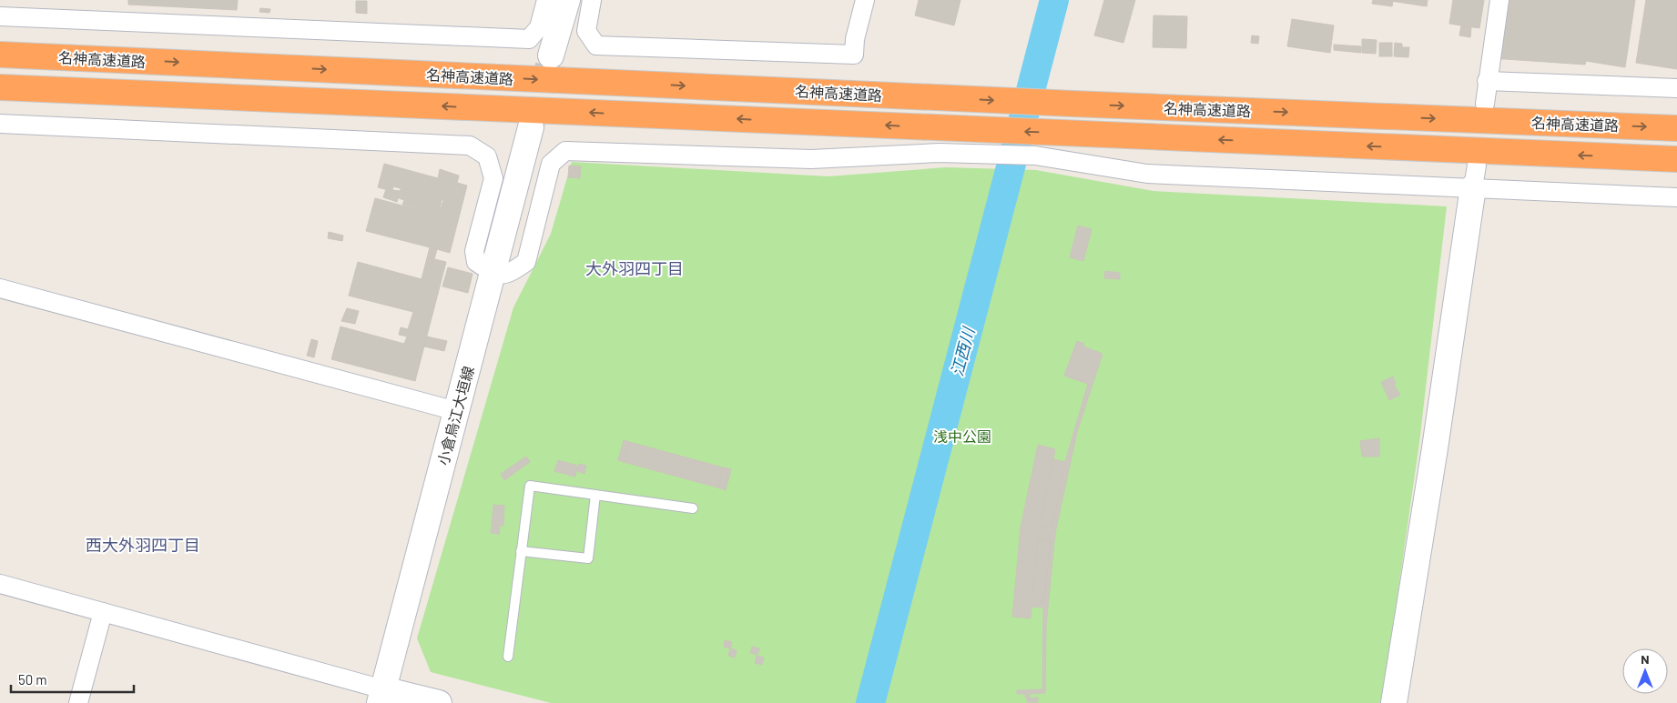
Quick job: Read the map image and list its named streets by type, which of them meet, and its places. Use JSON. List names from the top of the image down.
{
  "streets": {
    "highway": ["名神高速道路"],
    "main road": ["小倉烏江大垣線"]
  },
  "districts": ["大外羽四丁目", "西大外羽四丁目"],
  "water": ["江西川"],
  "parks": ["浅中公園"],
  "scale_bar": "50 m",
  "north": "top"
}
